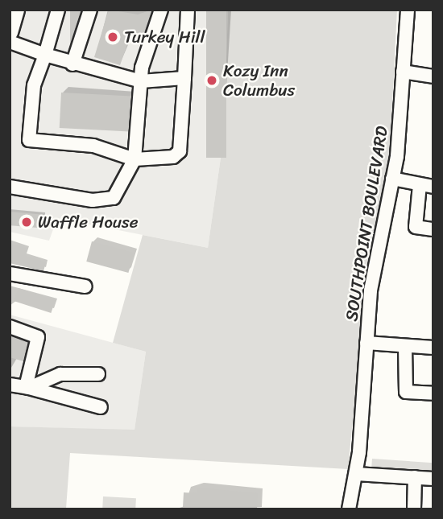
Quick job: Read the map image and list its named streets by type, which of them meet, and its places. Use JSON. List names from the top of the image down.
{
  "streets": {
    "street": ["SOUTHPOINT BOULEVARD"]
  },
  "places": ["Turkey Hill", "Kozy Inn Columbus", "Waffle House"]
}
